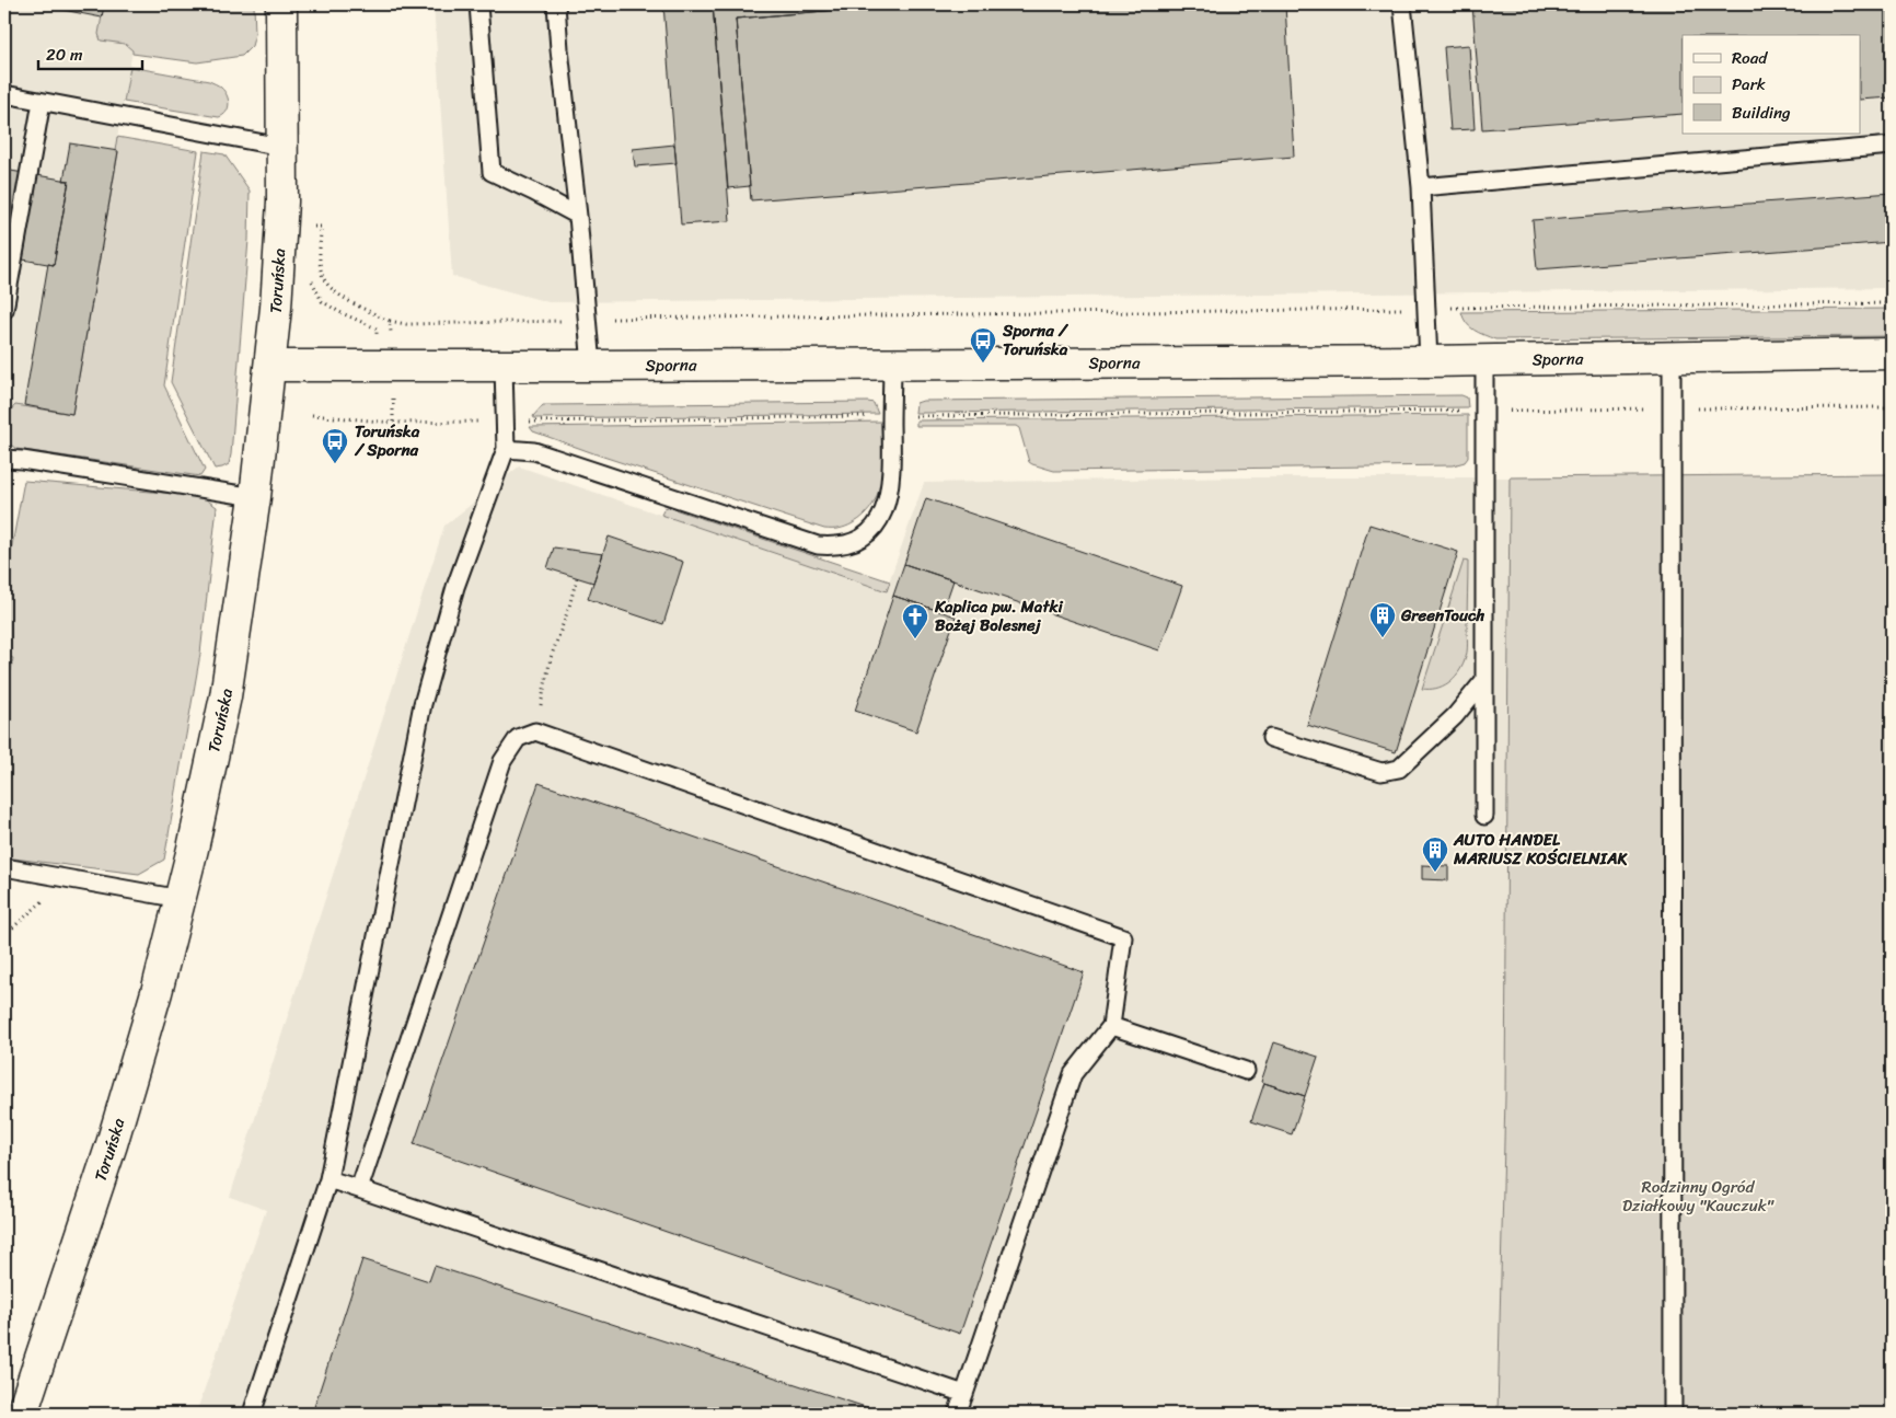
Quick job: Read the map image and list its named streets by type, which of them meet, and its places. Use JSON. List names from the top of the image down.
{
  "streets": {
    "street": ["Toruńska", "Sporna"]
  },
  "crossings": [
    ["Toruńska", "Sporna"]
  ],
  "parks": ["Rodzinny Ogród Działkowy \"Kauczuk\""],
  "places": {
    "bus stop": ["Sporna / Toruńska", "Toruńska / Sporna"],
    "building": ["GreenTouch", "AUTO HANDEL MARIUSZ KOŚCIELNIAK"],
    "church": ["Kaplica pw. Matki Bożej Bolesnej"]
  },
  "legend": ["Road", "Park", "Building"],
  "scale_bar": "20 m"
}
